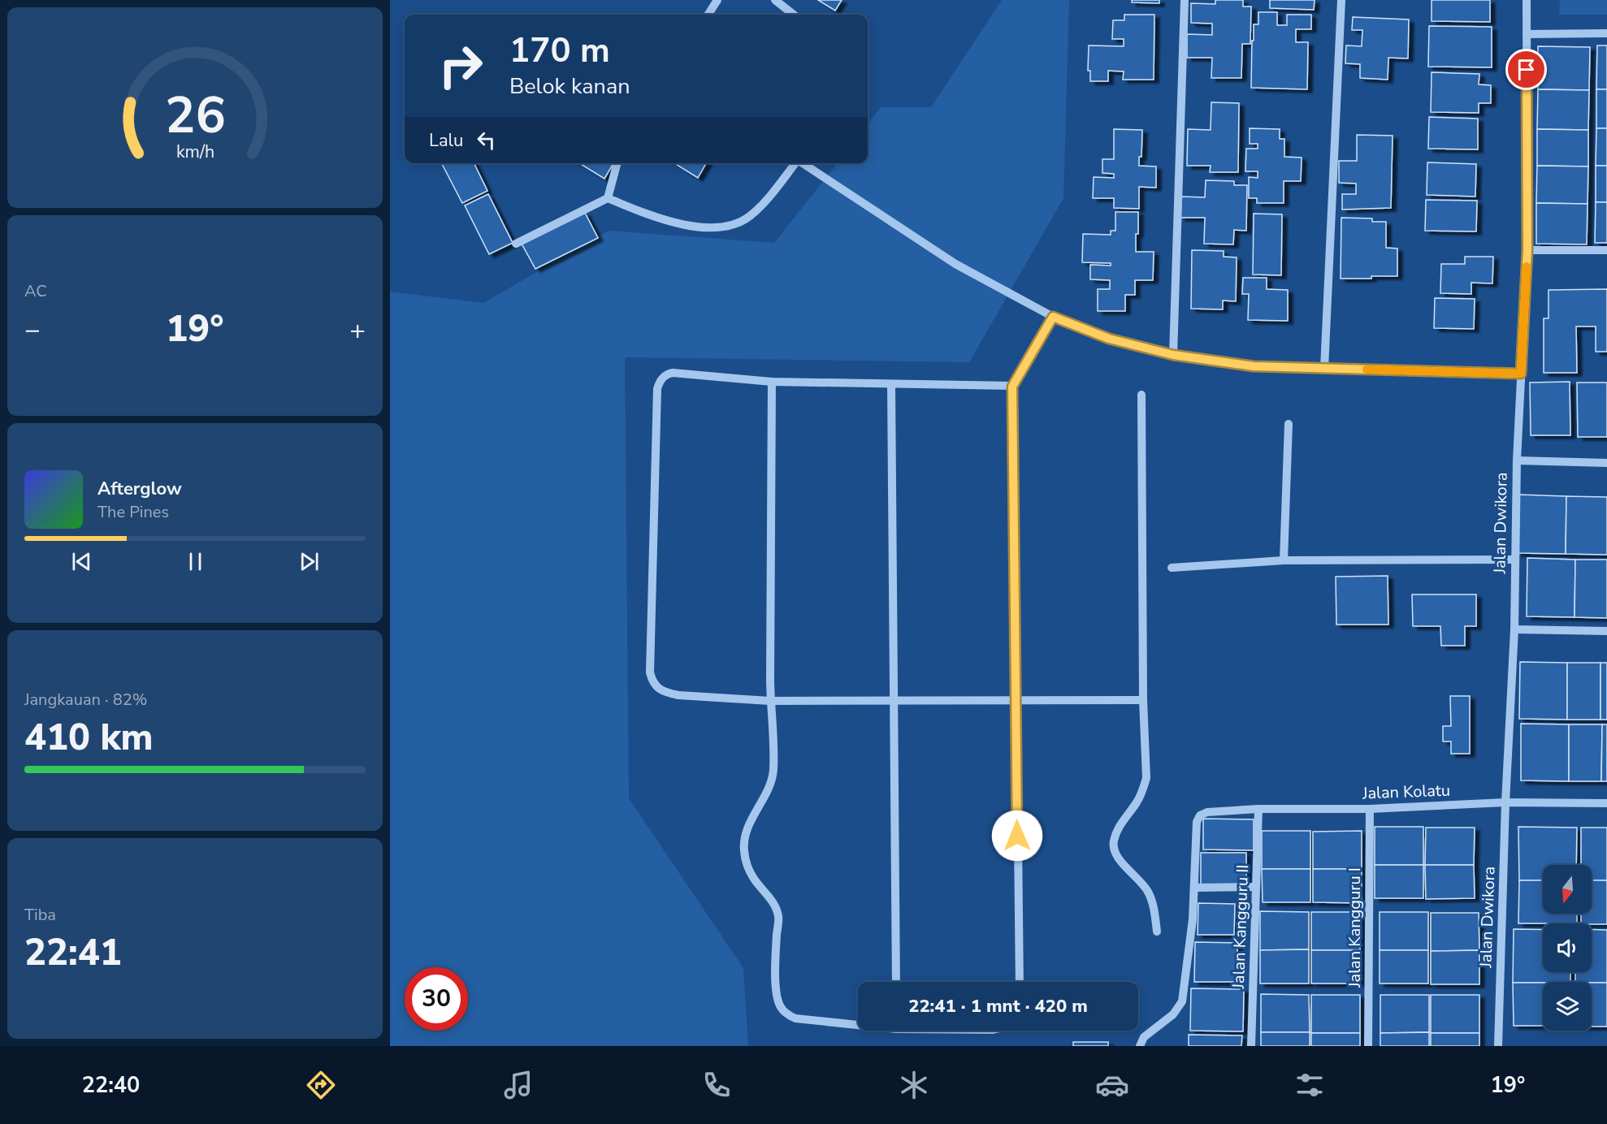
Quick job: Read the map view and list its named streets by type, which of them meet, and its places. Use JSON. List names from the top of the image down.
{
  "streets": {
    "street": [
      "Jalan Dwikora",
      "Jalan Kolatu",
      "Jalan Kangguru II",
      "Jalan Kangguru I"
    ]
  },
  "crossings": [
    ["Jalan Dwikora", "Jalan Kolatu"],
    ["Jalan Kolatu", "Jalan Kangguru II"],
    ["Jalan Kolatu", "Jalan Kangguru I"]
  ],
  "north": "bottom",
  "page": {
    "turn": ["170 m", "Belok kanan"],
    "then": "Lalu",
    "tile": [
      "AC",
      ["Jangkauan · 82%", "410 km"],
      ["Tiba", "22:41"]
    ],
    "heat": ["−", "19°", "+"],
    "song": ["Afterglow", "The Pines"],
    "limit": "30",
    "trip": "22:41 · 1 mnt · 420 m",
    "tabs": ["22:40", "19°"],
    "gauge": ["26", "km/h"]
  }
}
